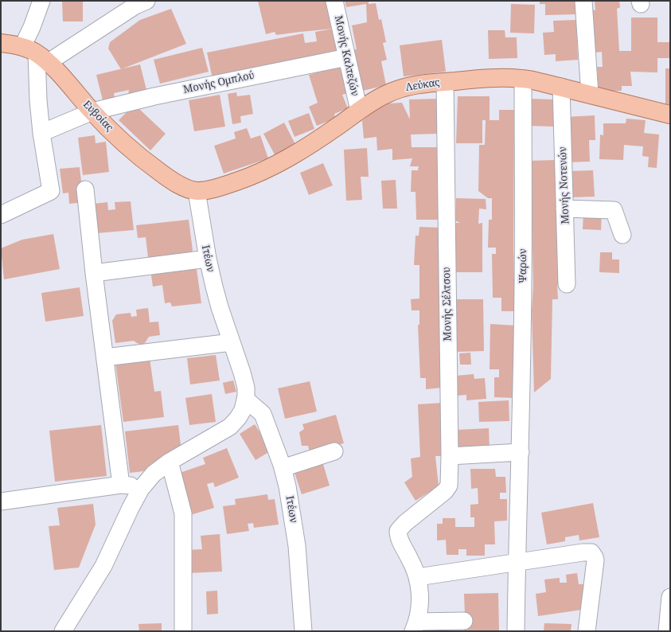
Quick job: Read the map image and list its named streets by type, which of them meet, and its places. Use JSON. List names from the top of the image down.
{
  "streets": {
    "main road": ["Λεύκας", "Ευβοίας"],
    "street": [
      "Μονής Καλτεζών",
      "Μονής Ομπλού",
      "Μονής Νοτενών",
      "Ιτέων",
      "Ψαρών",
      "Μονής Σέλτσου"
    ]
  },
  "crossings": [
    ["Μονής Καλτεζών", "Μονής Ομπλού"],
    ["Μονής Καλτεζών", "Λεύκας"],
    ["Μονής Ομπλού", "Ευβοίας"],
    ["Λεύκας", "Ευβοίας"],
    ["Λεύκας", "Μονής Νοτενών"],
    ["Λεύκας", "Ιτέων"],
    ["Λεύκας", "Ψαρών"],
    ["Λεύκας", "Μονής Σέλτσου"],
    ["Ευβοίας", "Ιτέων"]
  ]
}
